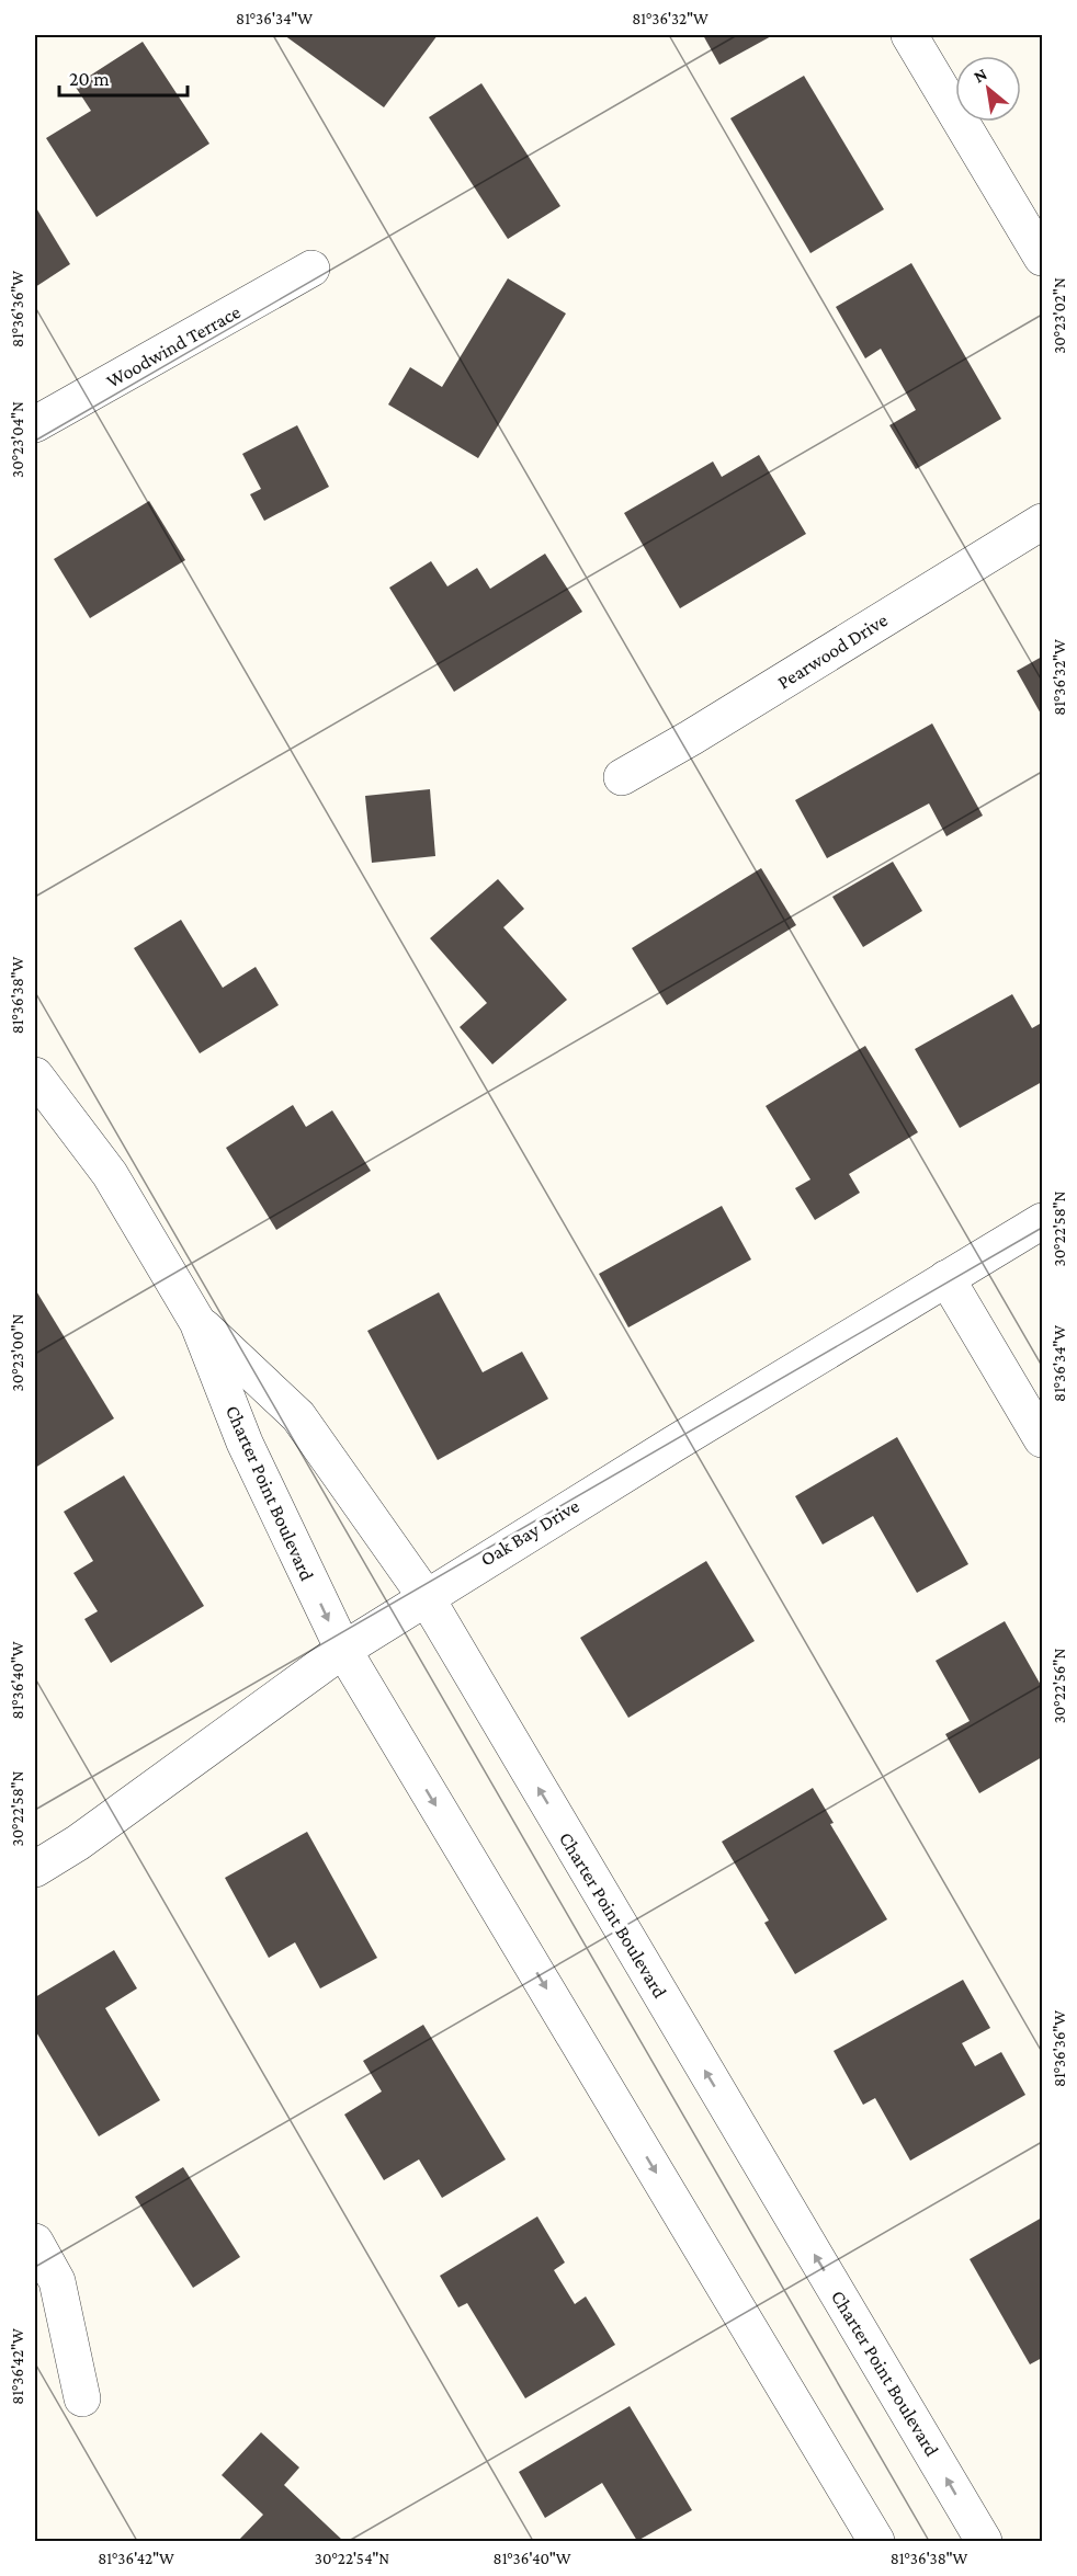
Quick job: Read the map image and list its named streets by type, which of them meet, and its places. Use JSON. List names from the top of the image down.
{
  "streets": {
    "street": [
      "Woodwind Terrace",
      "Pearwood Drive",
      "Charter Point Boulevard",
      "Oak Bay Drive"
    ]
  },
  "crossings": [
    ["Charter Point Boulevard", "Oak Bay Drive"]
  ],
  "scale_bar": "20 m",
  "north": "top left",
  "coordinates": [
    "81°36'34\"W",
    "81°36'32\"W",
    "81°36'36\"W",
    "30°23'02\"N",
    "30°23'04\"N",
    "81°36'38\"W",
    "30°22'58\"N",
    "30°23'00\"N",
    "81°36'40\"W",
    "30°22'56\"N",
    "81°36'42\"W",
    "30°22'54\"N"
  ]
}
